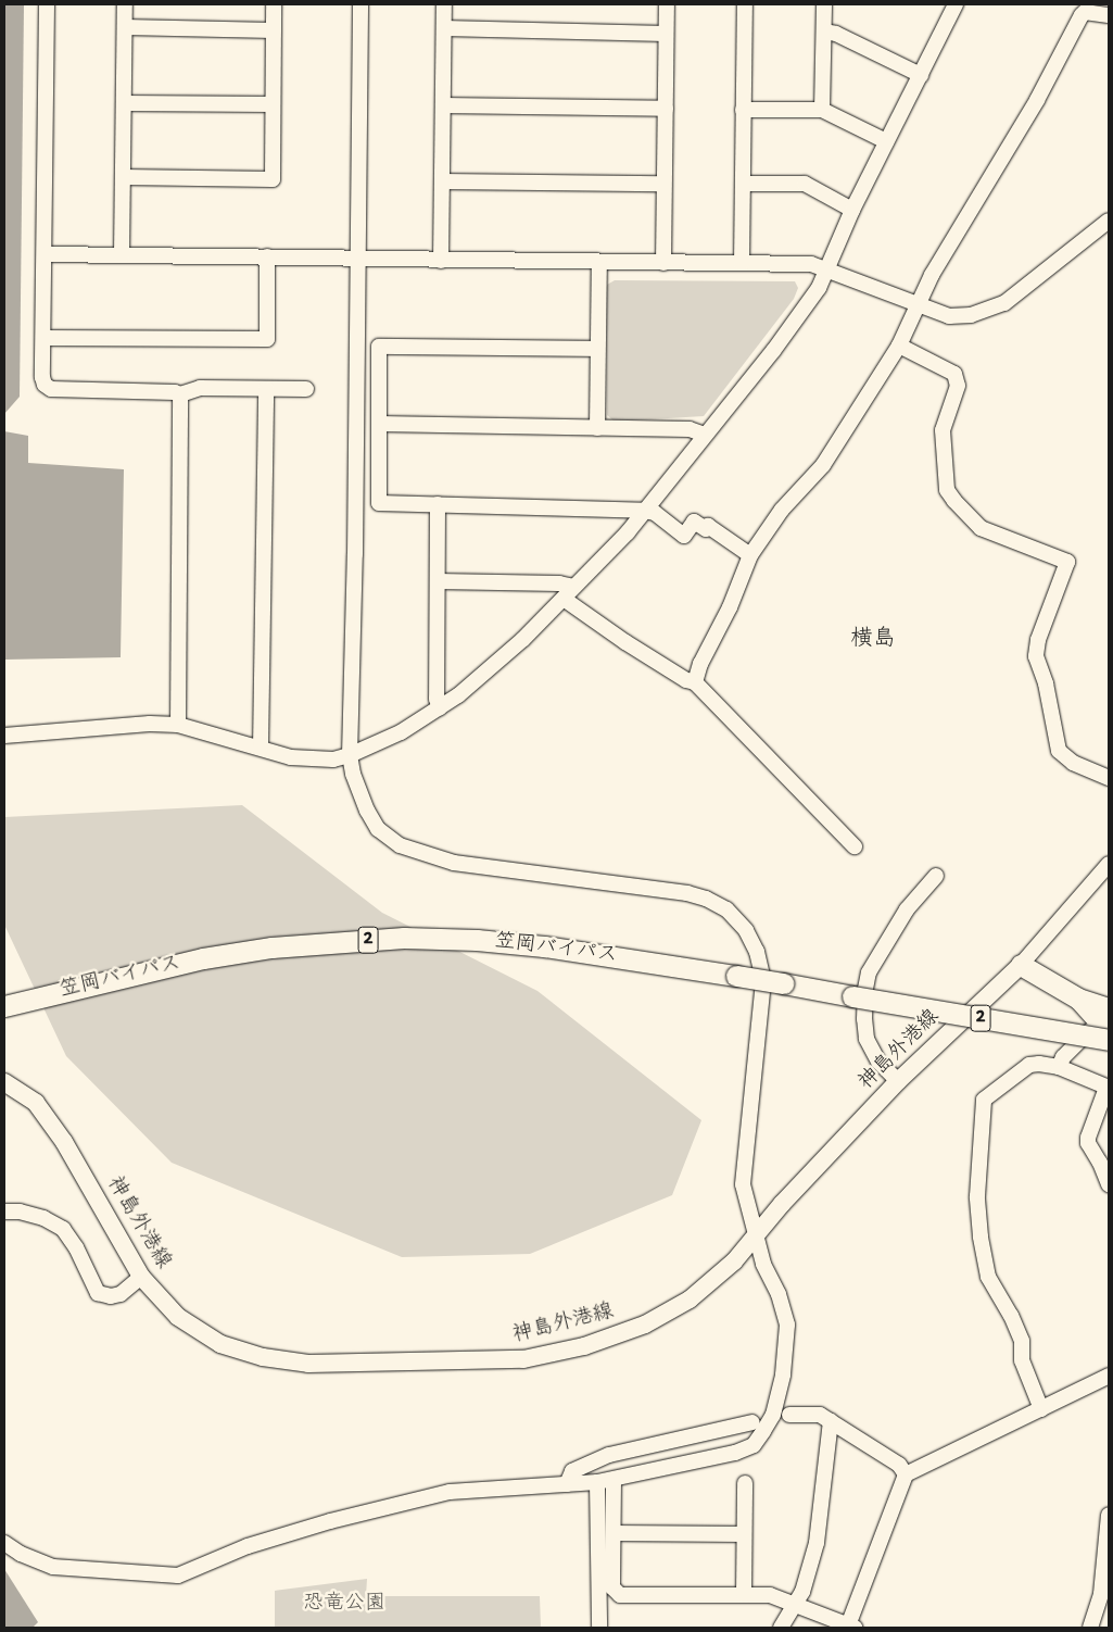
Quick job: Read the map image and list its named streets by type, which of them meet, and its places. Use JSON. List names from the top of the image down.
{
  "streets": {
    "highway": ["2", "笠岡バイパス"],
    "main road": ["神島外港線"]
  },
  "districts": ["横島"],
  "parks": ["恐竜公園"]
}
